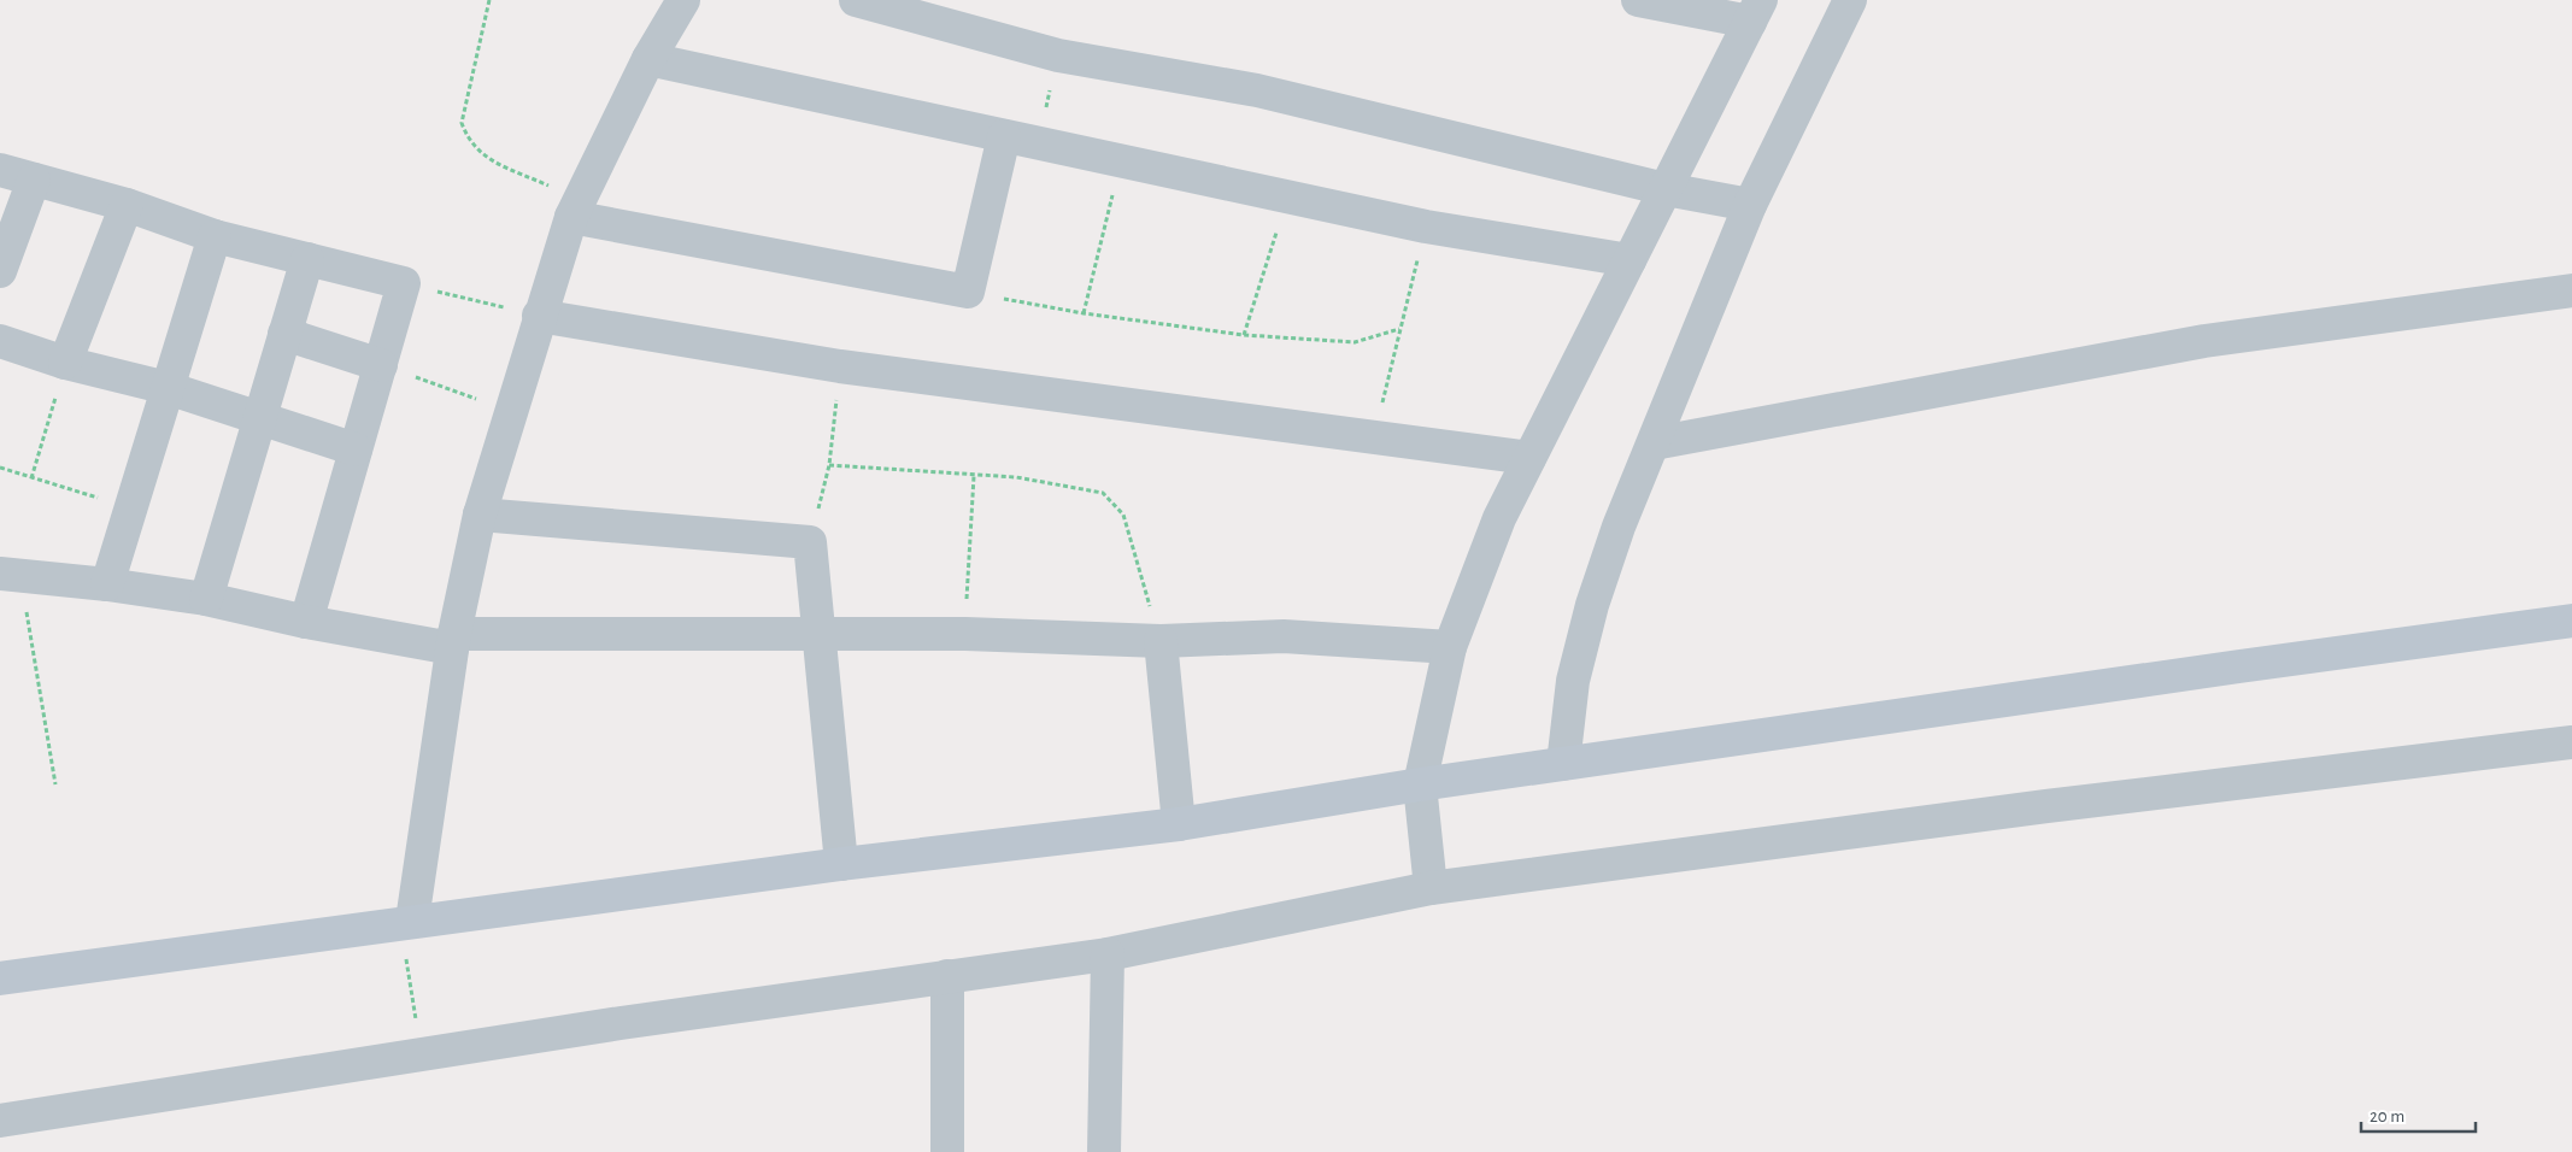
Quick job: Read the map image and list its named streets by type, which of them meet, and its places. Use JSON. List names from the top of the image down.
{
  "scale_bar": "20 m"
}
